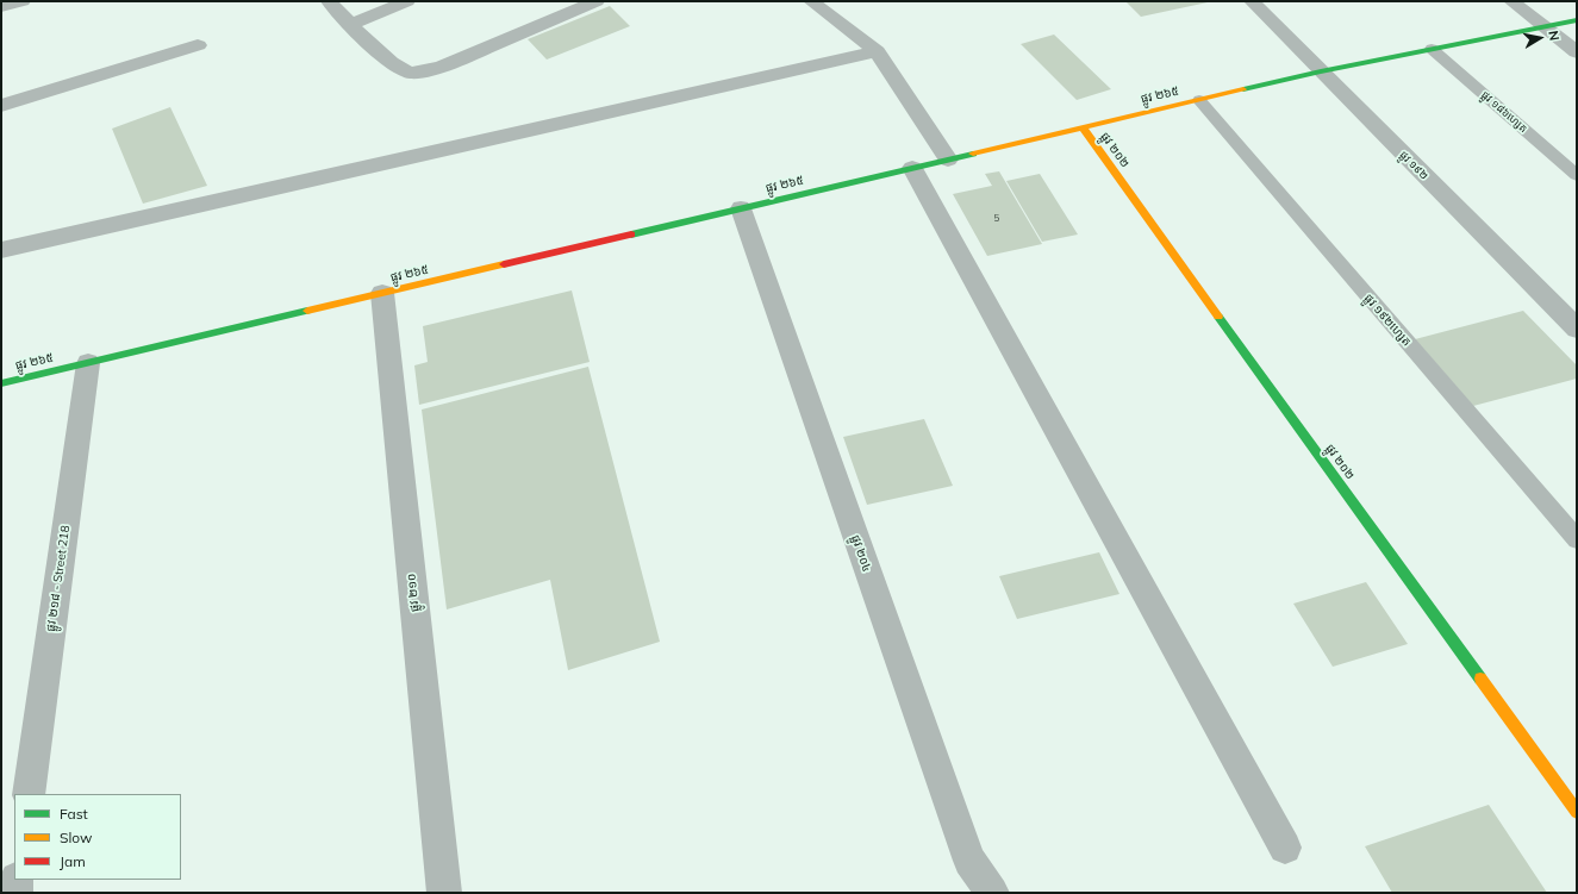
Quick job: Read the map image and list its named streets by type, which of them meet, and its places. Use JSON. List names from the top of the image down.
{
  "streets": {
    "street": [
      "ផ្លូវ ២៦៥",
      "ផ្លូវ ២០២",
      "ផ្លូវ ១៩២",
      "ផ្លូវ ២០៤",
      "ផ្លូវ ២១៨ - Street 218",
      "ផ្លូវ ២១០"
    ],
    "lane": ["ផ្លូវ ១៨៦ហ្សេត", "ផ្លូវ ១៩២ហ្សេត"]
  },
  "crossings": [
    ["ផ្លូវ ២៦៥", "ផ្លូវ ១៨៦ហ្សេត"],
    ["ផ្លូវ ២៦៥", "ផ្លូវ ២០២"],
    ["ផ្លូវ ២៦៥", "ផ្លូវ ១៩២"],
    ["ផ្លូវ ២៦៥", "ផ្លូវ ១៩២ហ្សេត"],
    ["ផ្លូវ ២៦៥", "ផ្លូវ ២០៤"],
    ["ផ្លូវ ២៦៥", "ផ្លូវ ២១៨ - Street 218"],
    ["ផ្លូវ ២៦៥", "ផ្លូវ ២១០"]
  ],
  "house_numbers": ["5"],
  "legend": ["Fast", "Slow", "Jam"],
  "north": "right"
}
